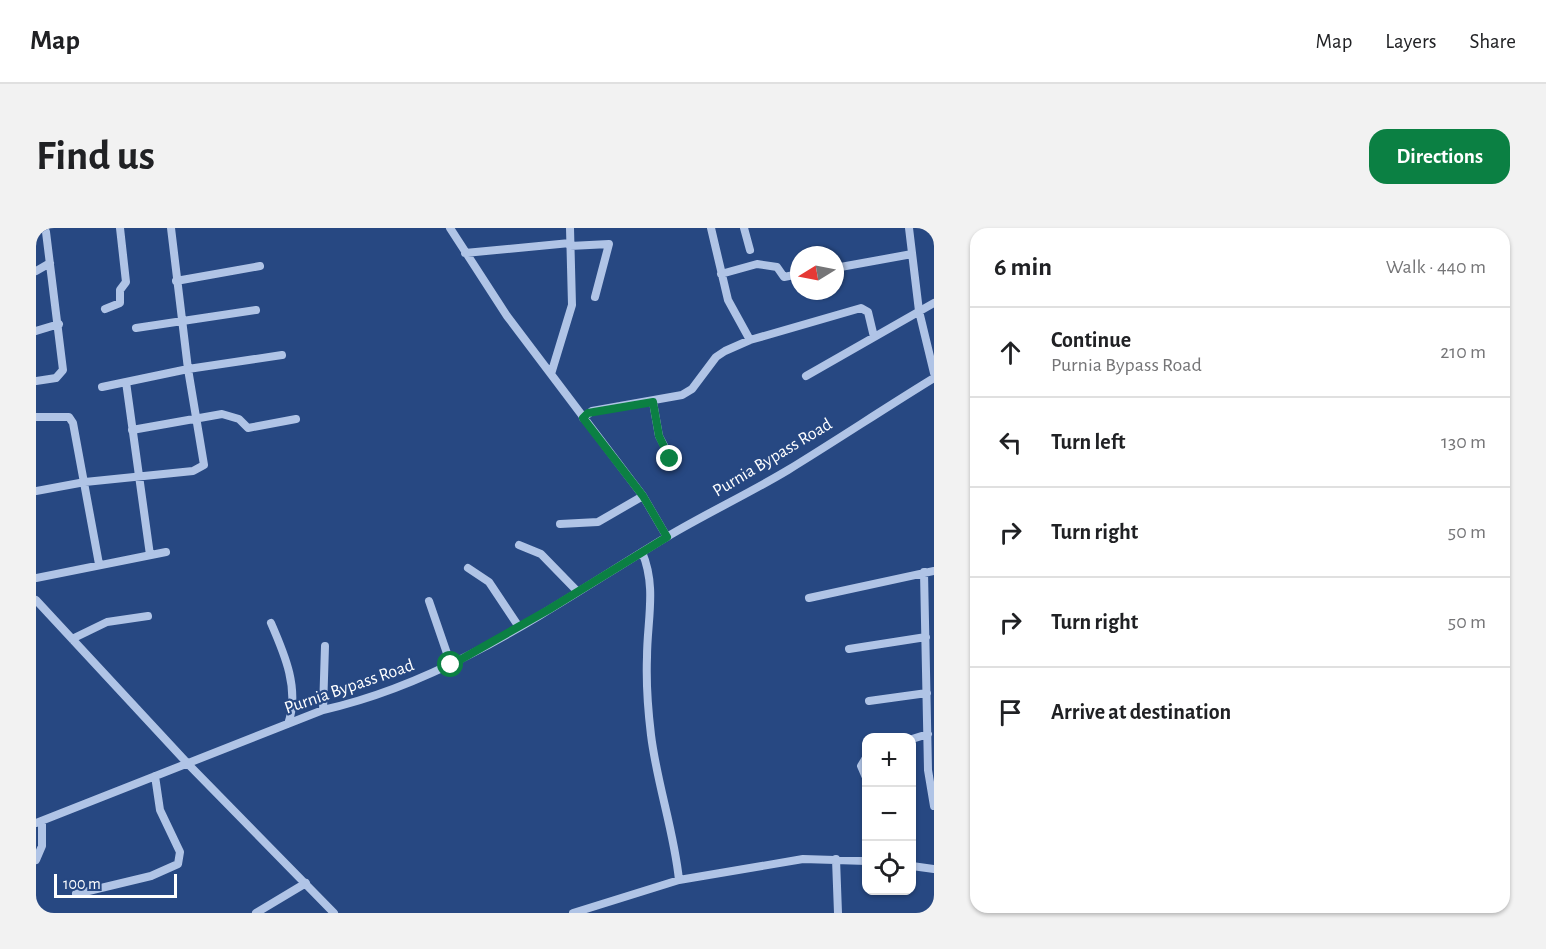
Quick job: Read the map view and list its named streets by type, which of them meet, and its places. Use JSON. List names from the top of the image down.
{
  "streets": {
    "street": ["Purnia Bypass Road"]
  },
  "scale_bar": "100 m",
  "north": "left",
  "page": {
    "header": "Map",
    "nav": ["Map", "Layers", "Share"],
    "buttons": "Directions",
    "title": "Find us",
    "heading": ["6 min", "Walk · 440 m"],
    "list": [
      ["Continue", "Purnia Bypass Road", "210 m"],
      ["Turn left", "130 m"],
      ["Turn right", "50 m"],
      ["Turn right", "50 m"],
      "Arrive at destination"
    ],
    "map_buttons": ["+", "−"],
    "scale": "100 m"
  }
}
